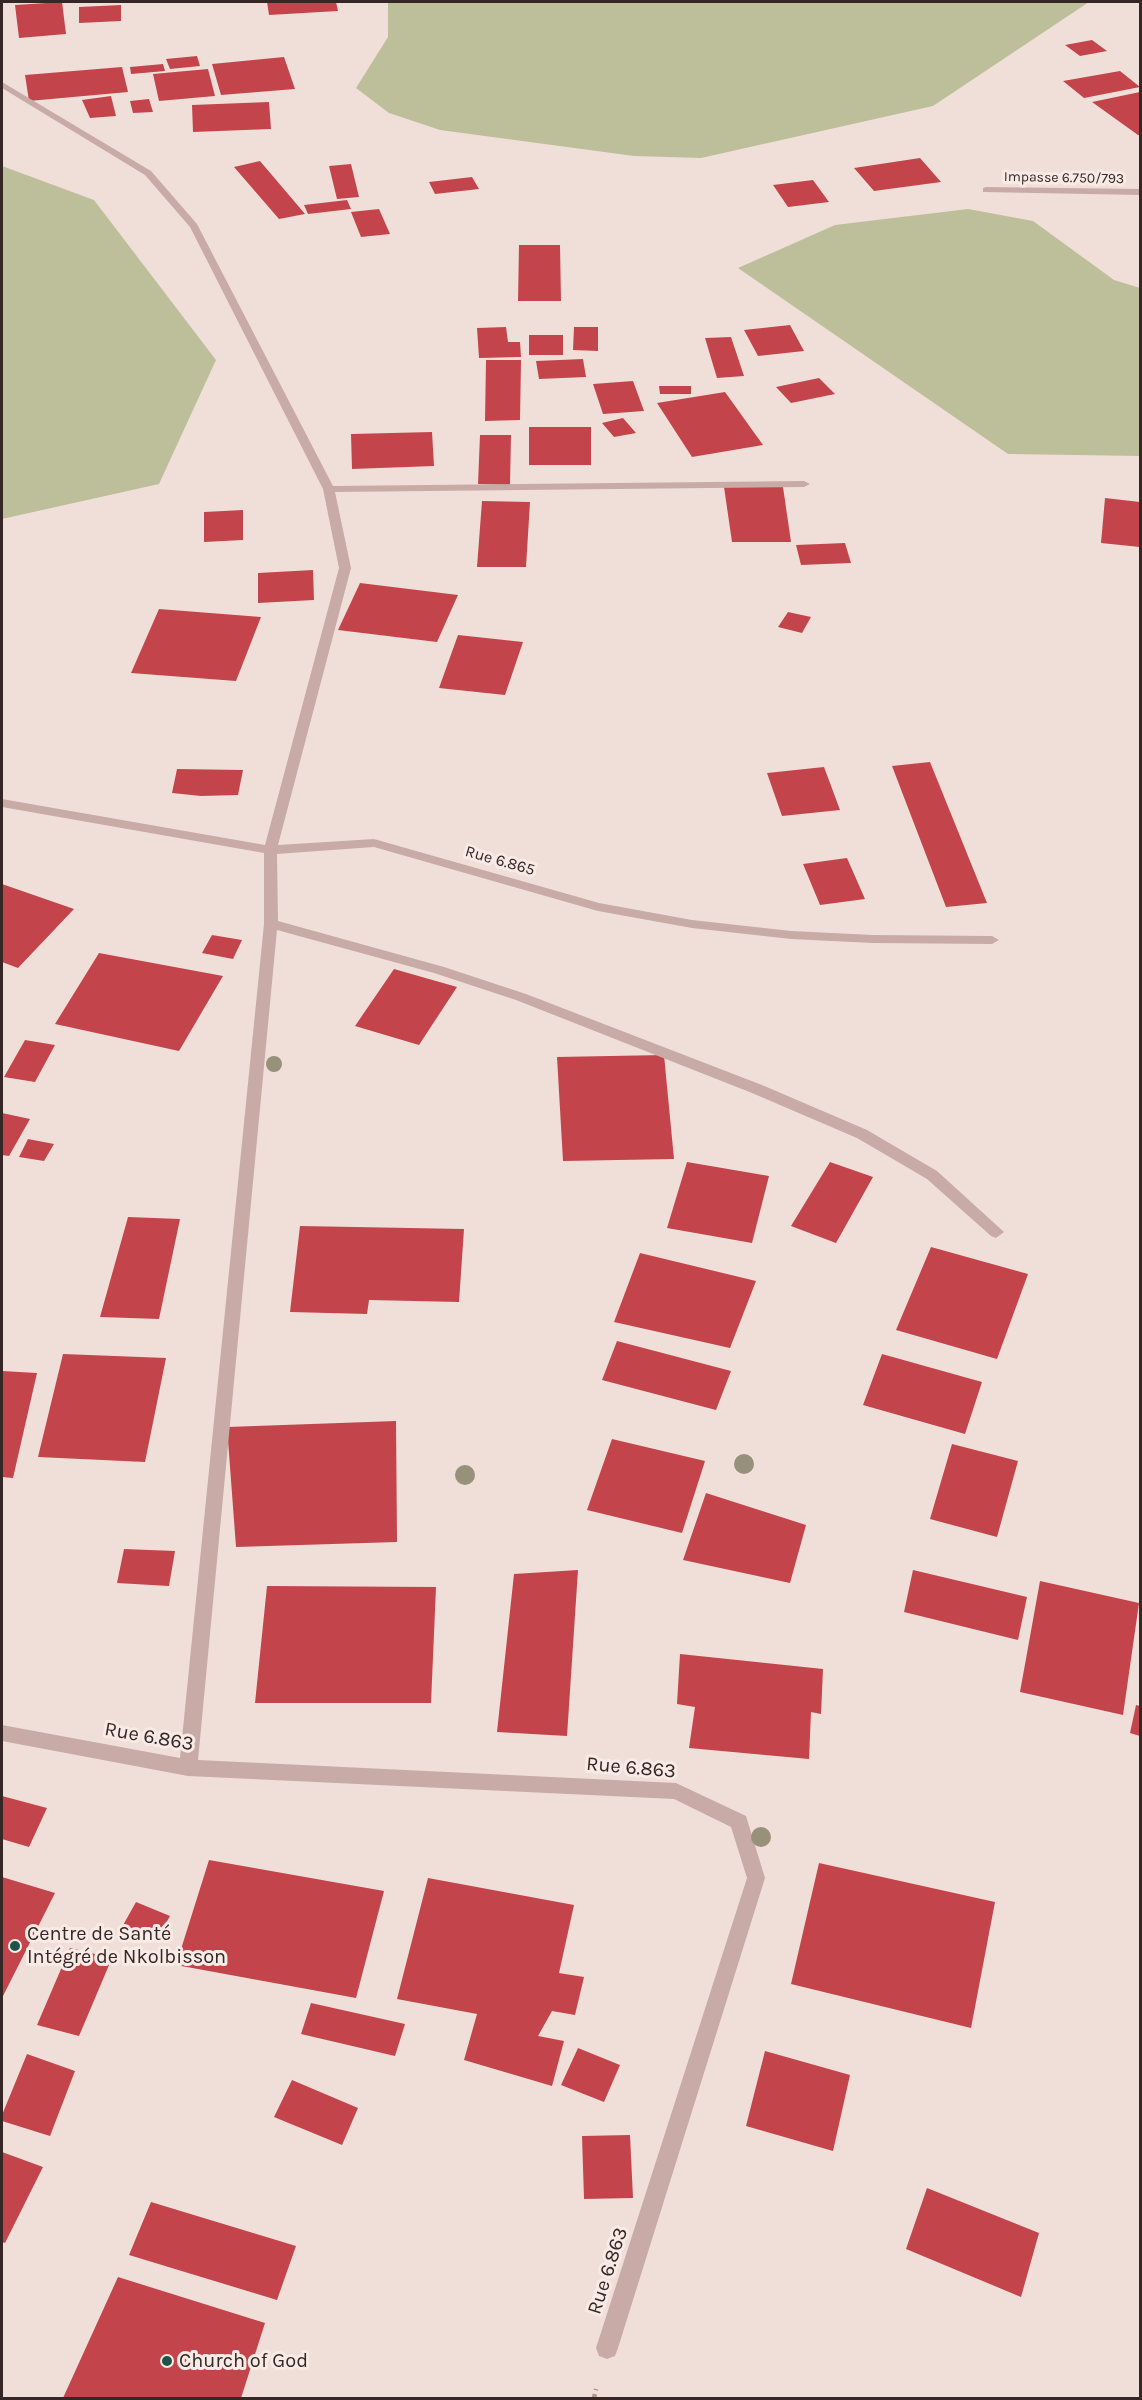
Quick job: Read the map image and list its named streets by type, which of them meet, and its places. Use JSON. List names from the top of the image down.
{
  "streets": {
    "street": ["Impasse 6.750/793", "Rue 6.865", "Rue 6.863"]
  },
  "places": ["Centre de Santé Intégré de Nkolbisson", "Church of God"]
}
